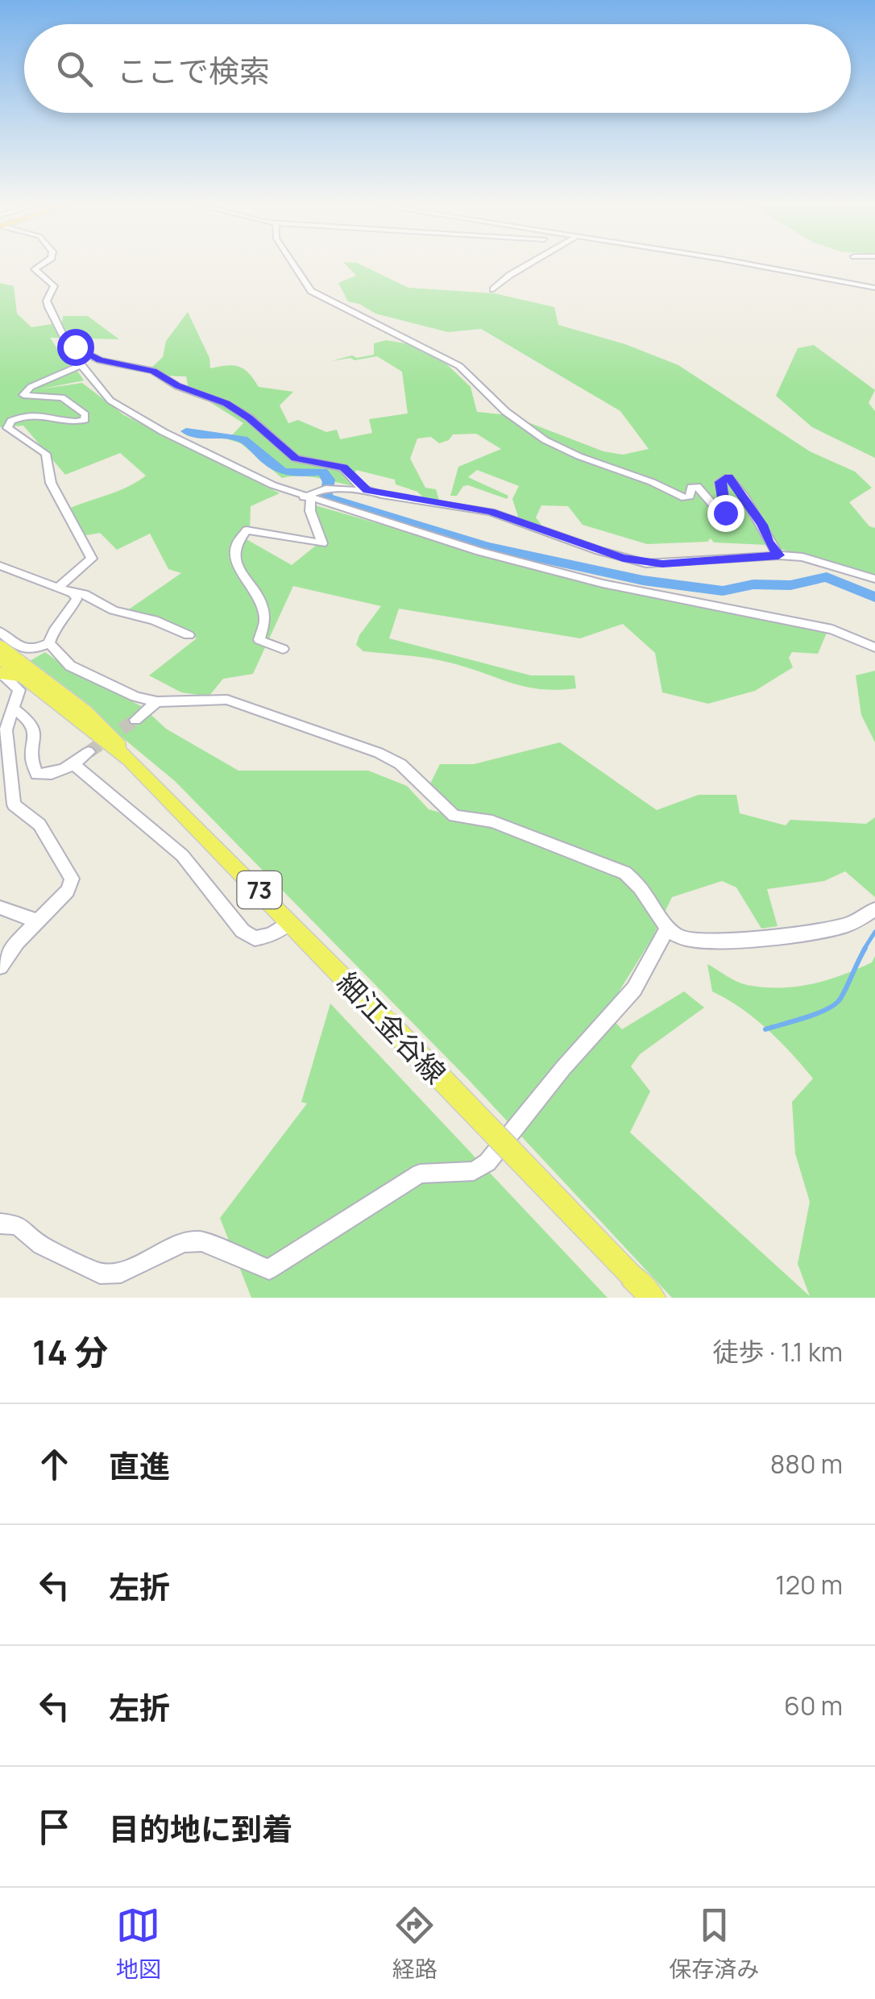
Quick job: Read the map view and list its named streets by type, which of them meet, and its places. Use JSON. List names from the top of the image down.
{
  "streets": {
    "main road": ["73", "細江金谷線"]
  },
  "page": {
    "search": "ここで検索",
    "heading": ["14 分", "徒歩 · 1.1 km"],
    "list": [
      ["直進", "880 m"],
      ["左折", "120 m"],
      ["左折", "60 m"],
      "目的地に到着"
    ],
    "nav": ["地図", "経路", "保存済み"]
  }
}
